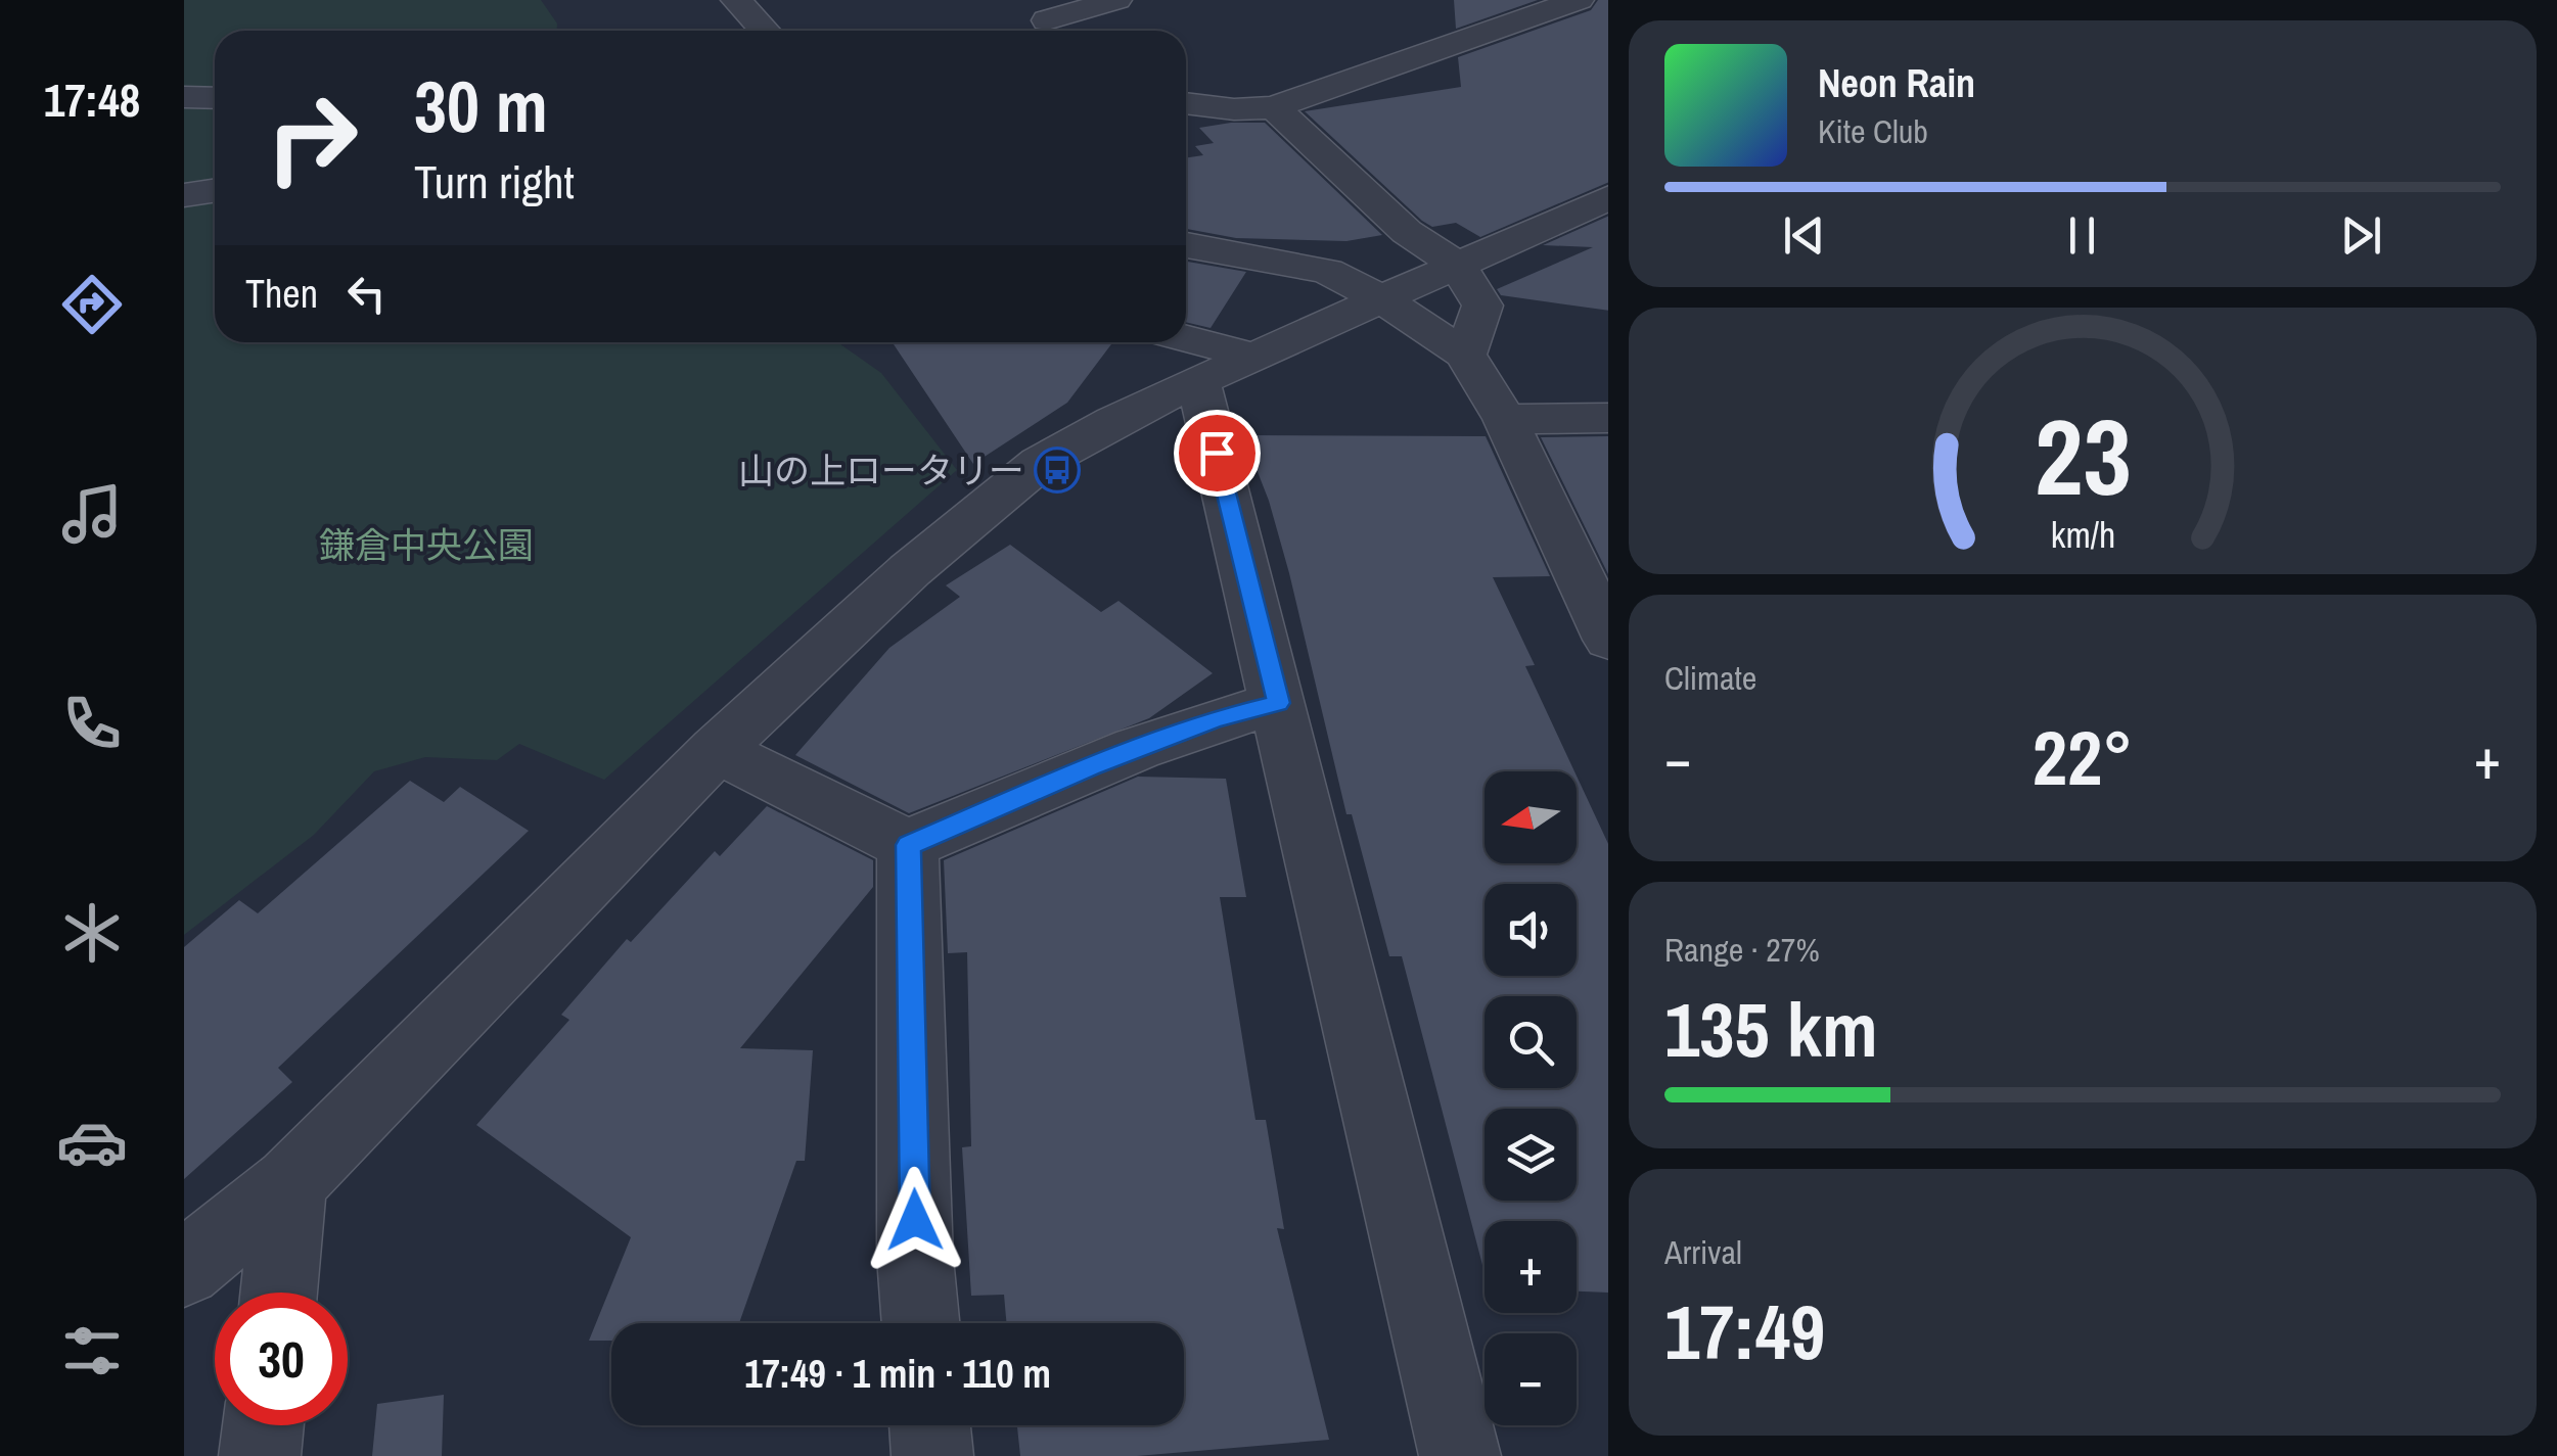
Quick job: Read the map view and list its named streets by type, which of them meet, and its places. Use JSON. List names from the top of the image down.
{
  "parks": ["鎌倉中央公園"],
  "places": {
    "bus stop": ["山の上ロータリー"]
  },
  "north": "left",
  "page": {
    "tabs": "17:48",
    "turn": ["30 m", "Turn right"],
    "song": ["Neon Rain", "Kite Club"],
    "then": "Then",
    "tile": [
      "Climate",
      ["Range · 27%", "135 km"],
      ["Arrival", "17:49"]
    ],
    "heat": ["−", "22°", "+"],
    "map_buttons": ["+", "−"],
    "limit": "30",
    "trip": "17:49 · 1 min · 110 m",
    "gauge": ["23", "km/h"]
  }
}
